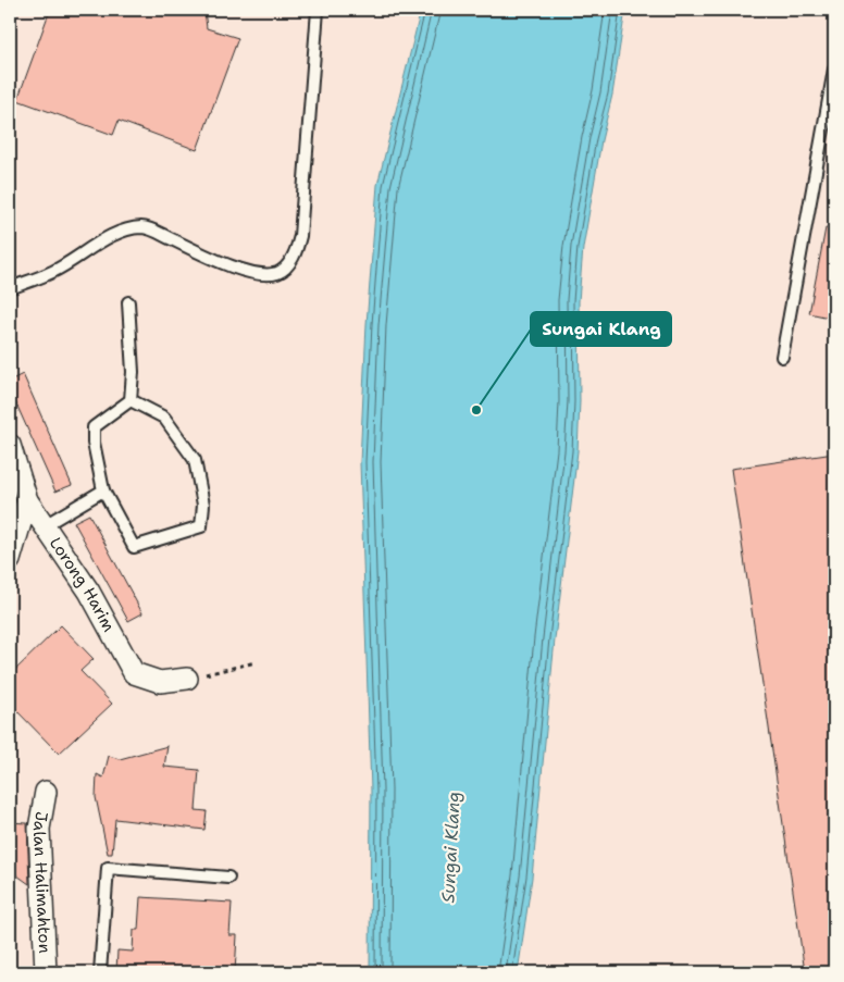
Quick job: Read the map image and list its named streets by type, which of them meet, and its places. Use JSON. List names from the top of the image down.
{
  "streets": {
    "street": ["Lorong Harim", "Jalan Halimahton"]
  },
  "water": ["Sungai Klang"],
  "places": ["Sungai Klang"]
}
